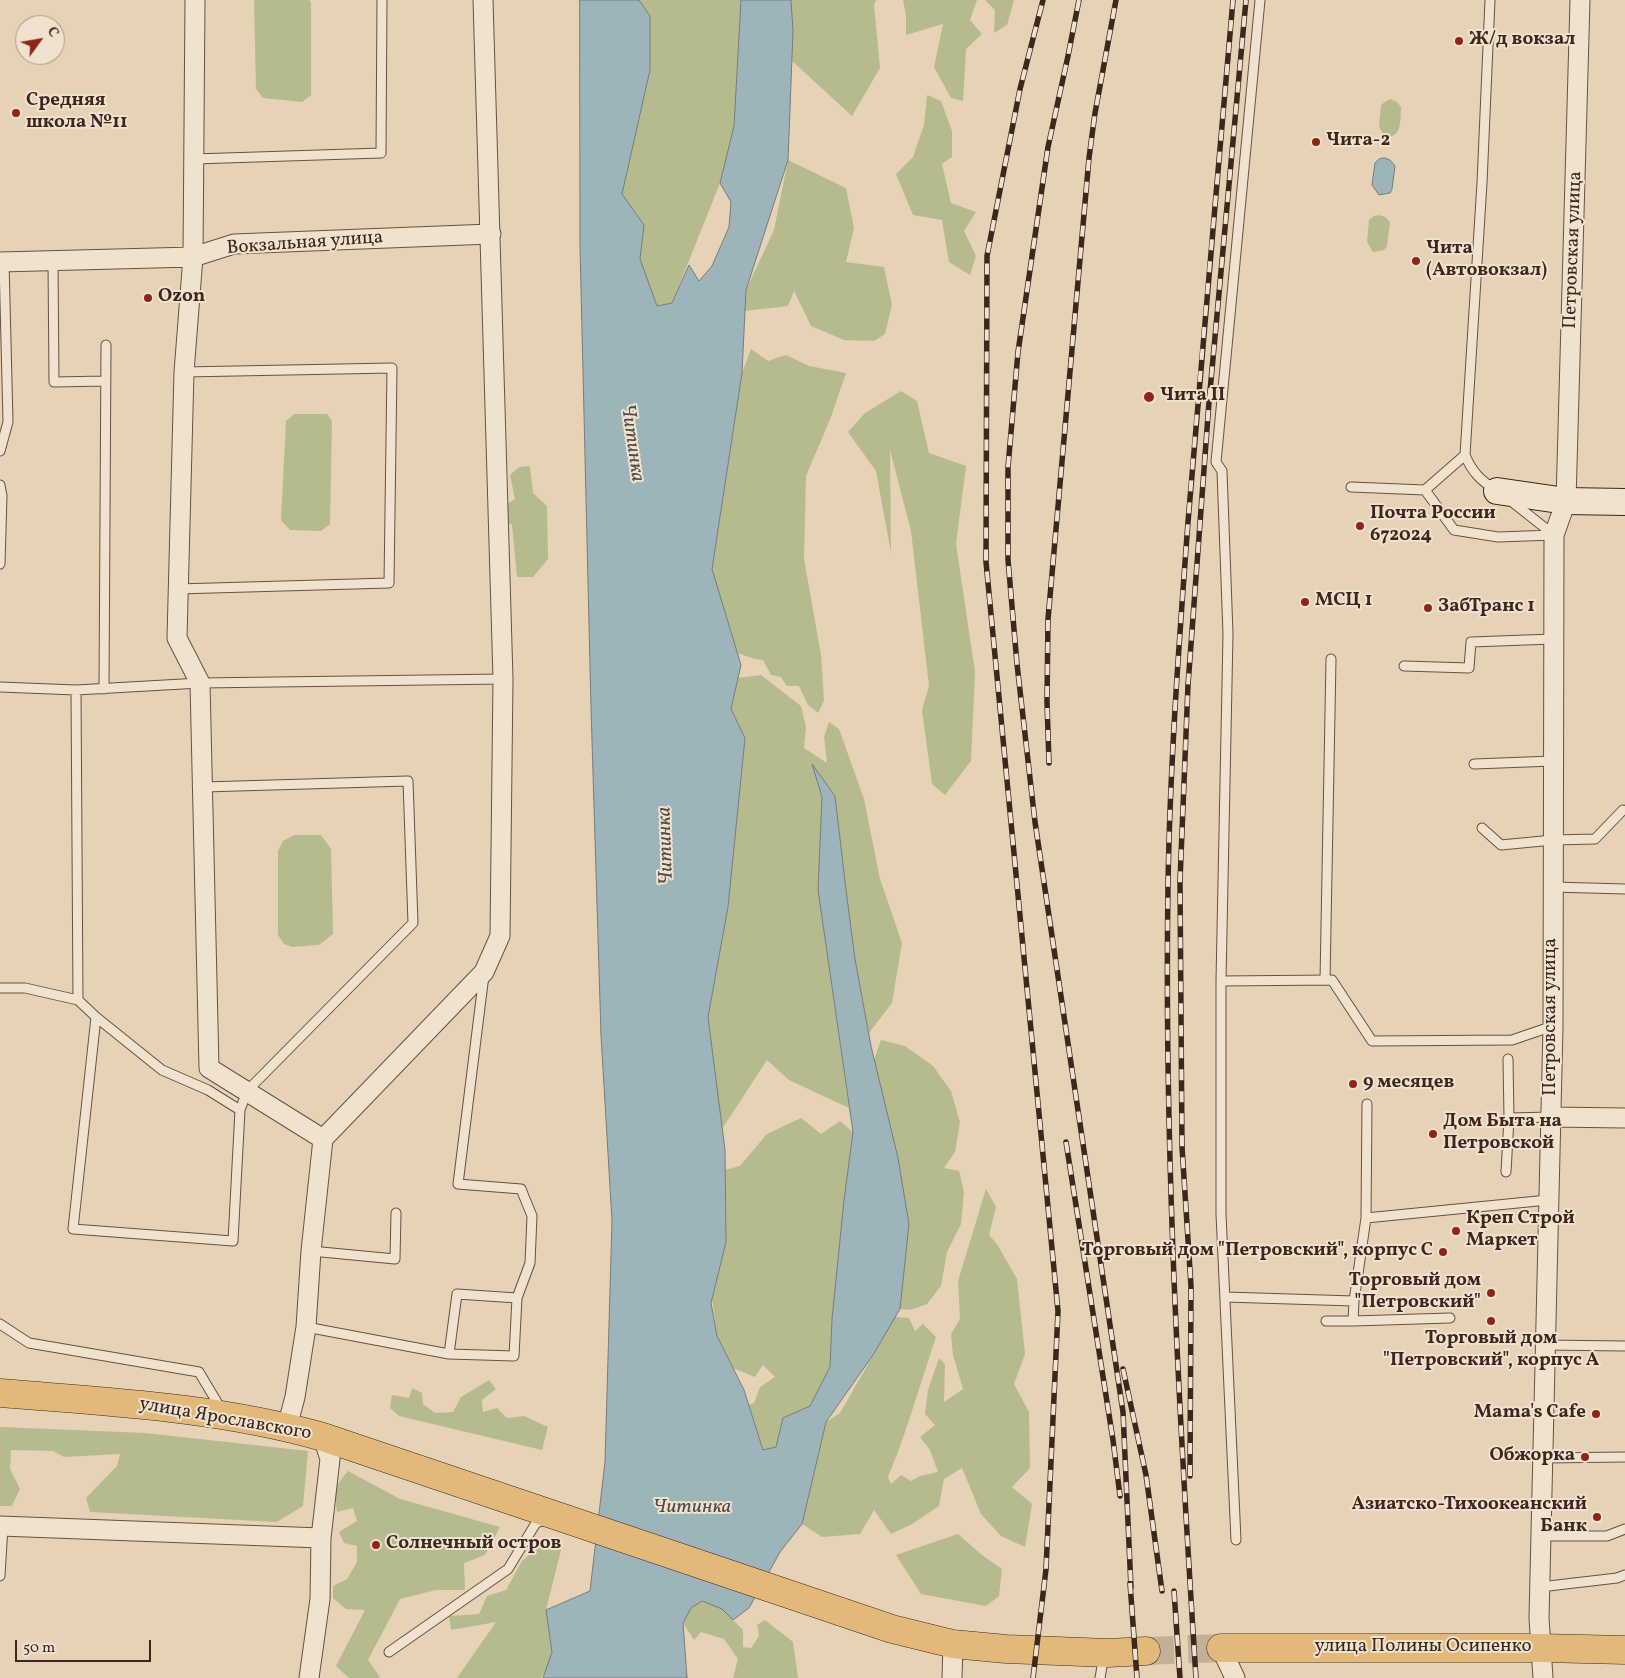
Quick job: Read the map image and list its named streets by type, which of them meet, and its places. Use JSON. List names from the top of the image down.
{
  "streets": {
    "main road": ["улица Ярославского", "улица Полины Осипенко"],
    "street": ["Вокзальная улица", "Петровская улица"]
  },
  "crossings": [
    ["Петровская улица", "улица Полины Осипенко"]
  ],
  "water": ["Читинка"],
  "places": [
    "Ж/д вокзал",
    "Средняя школа №11",
    "Чита-2",
    "Чита (Автовокзал)",
    "Ozon",
    "Чита II",
    "Почта России 672024",
    "МСЦ 1",
    "ЗабТранс 1",
    "9 месяцев",
    "Дом Быта на Петровской",
    "Креп Строй Маркет",
    "Торговый дом \"Петровский\", корпус С",
    "Торговый дом \"Петровский\"",
    "Торговый дом \"Петровский\", корпус А",
    "Mama's Cafe",
    "Обжорка",
    "Азиатско-Тихоокеанский Банк",
    "Солнечный остров"
  ],
  "scale_bar": "50 m",
  "north": "top right"
}
